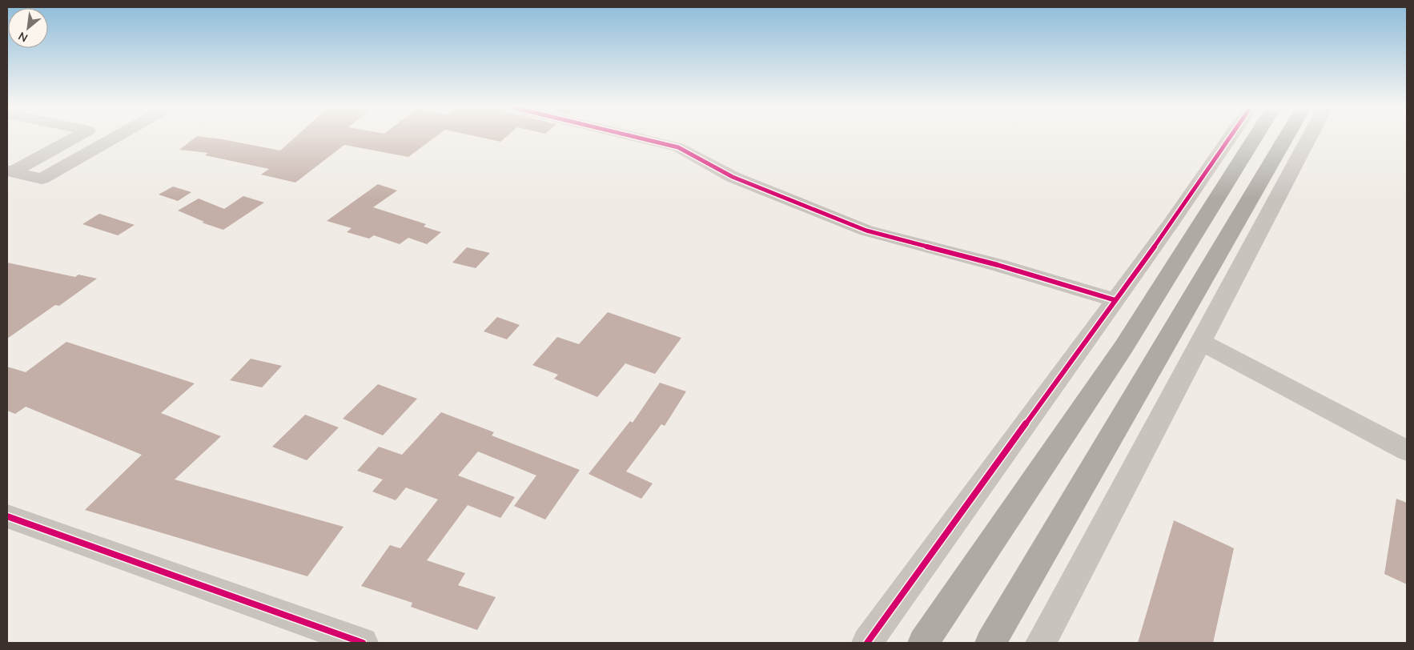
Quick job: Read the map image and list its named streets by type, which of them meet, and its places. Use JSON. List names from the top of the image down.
{
  "north": "bottom left"
}
